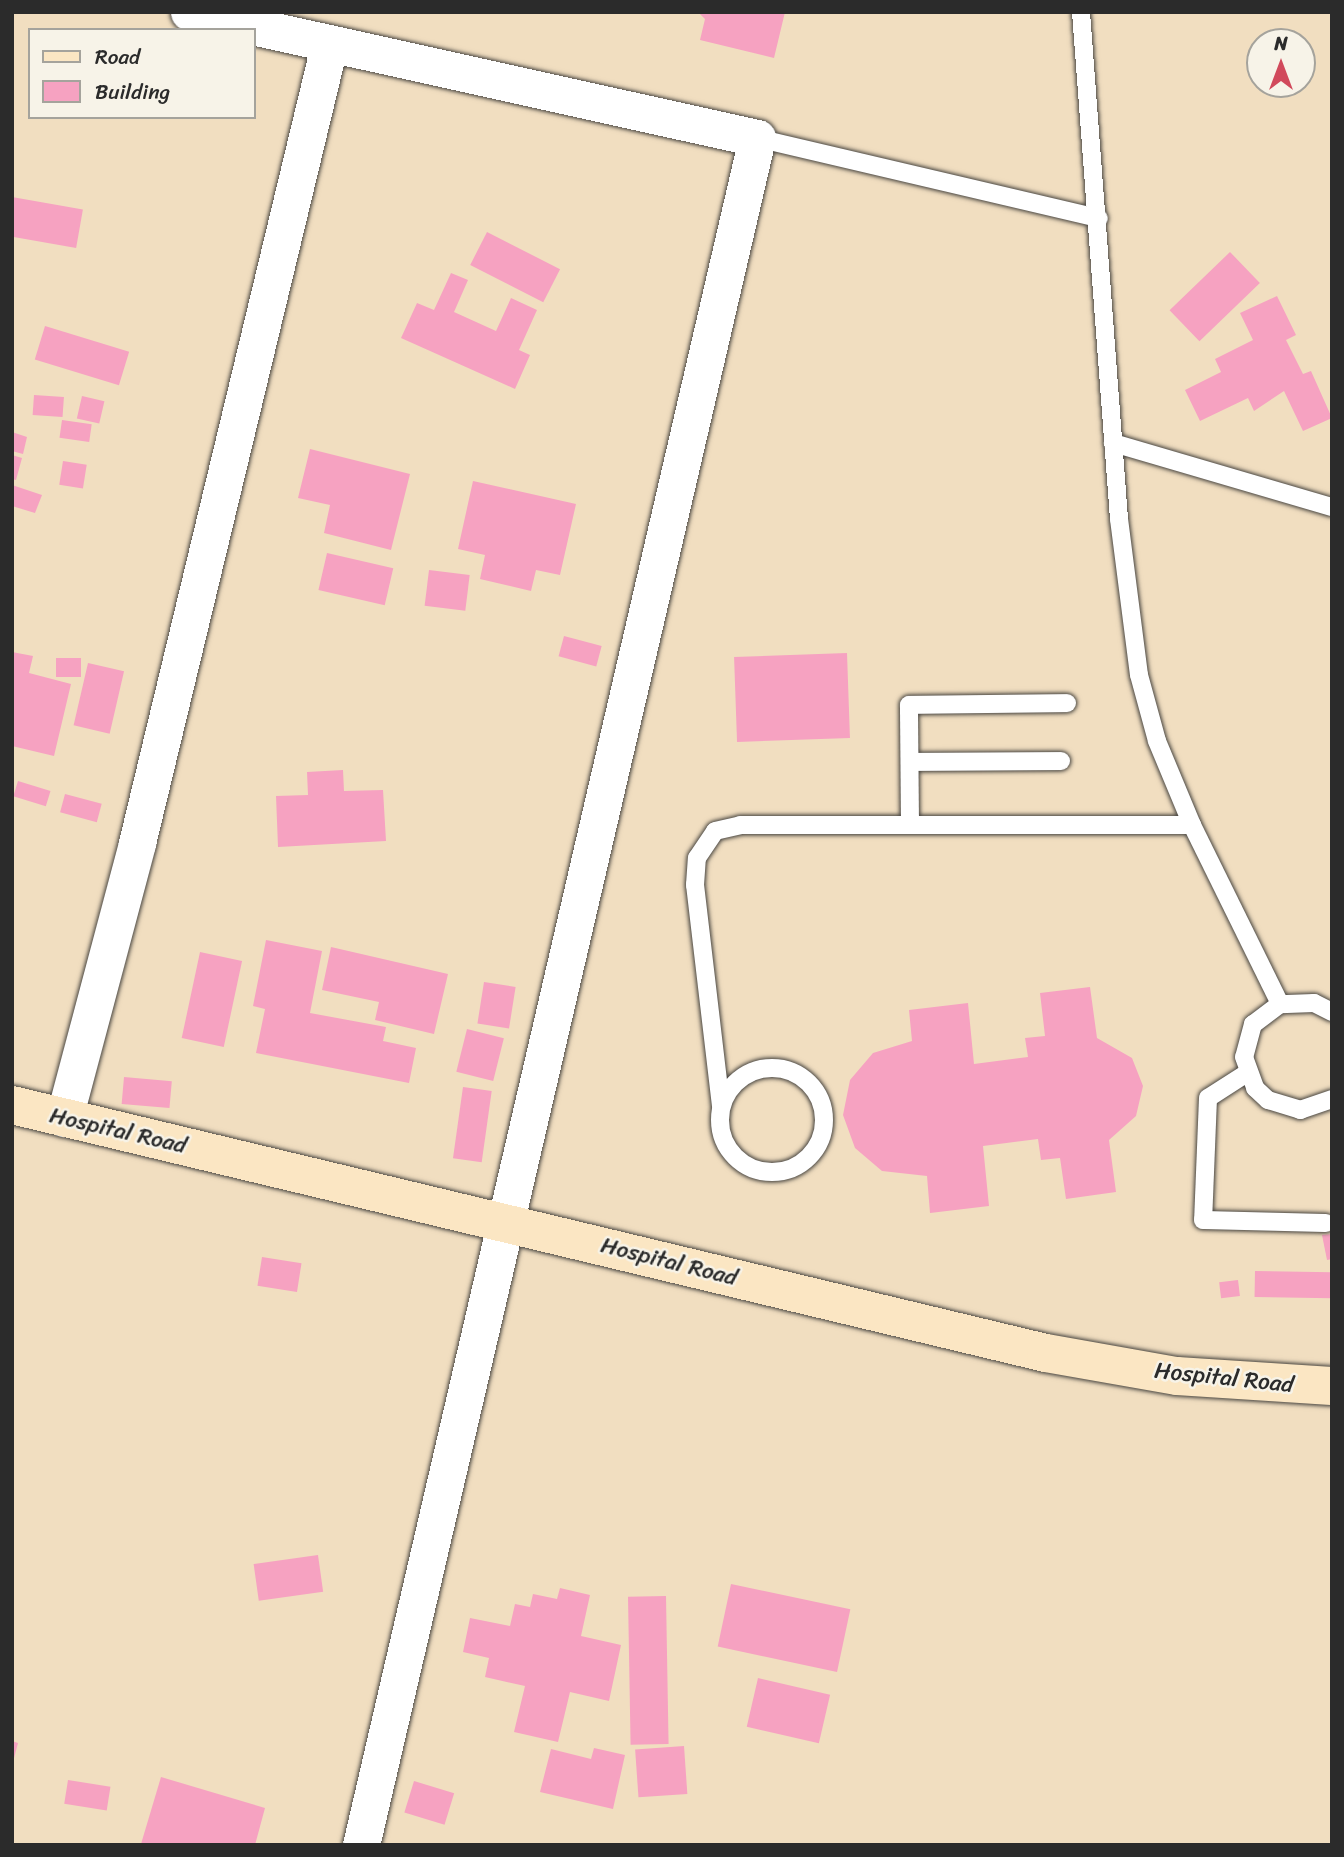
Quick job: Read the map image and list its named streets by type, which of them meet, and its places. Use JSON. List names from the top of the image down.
{
  "streets": {
    "street": ["Hospital Road"]
  },
  "legend": ["Road", "Building"],
  "north": "top"
}
